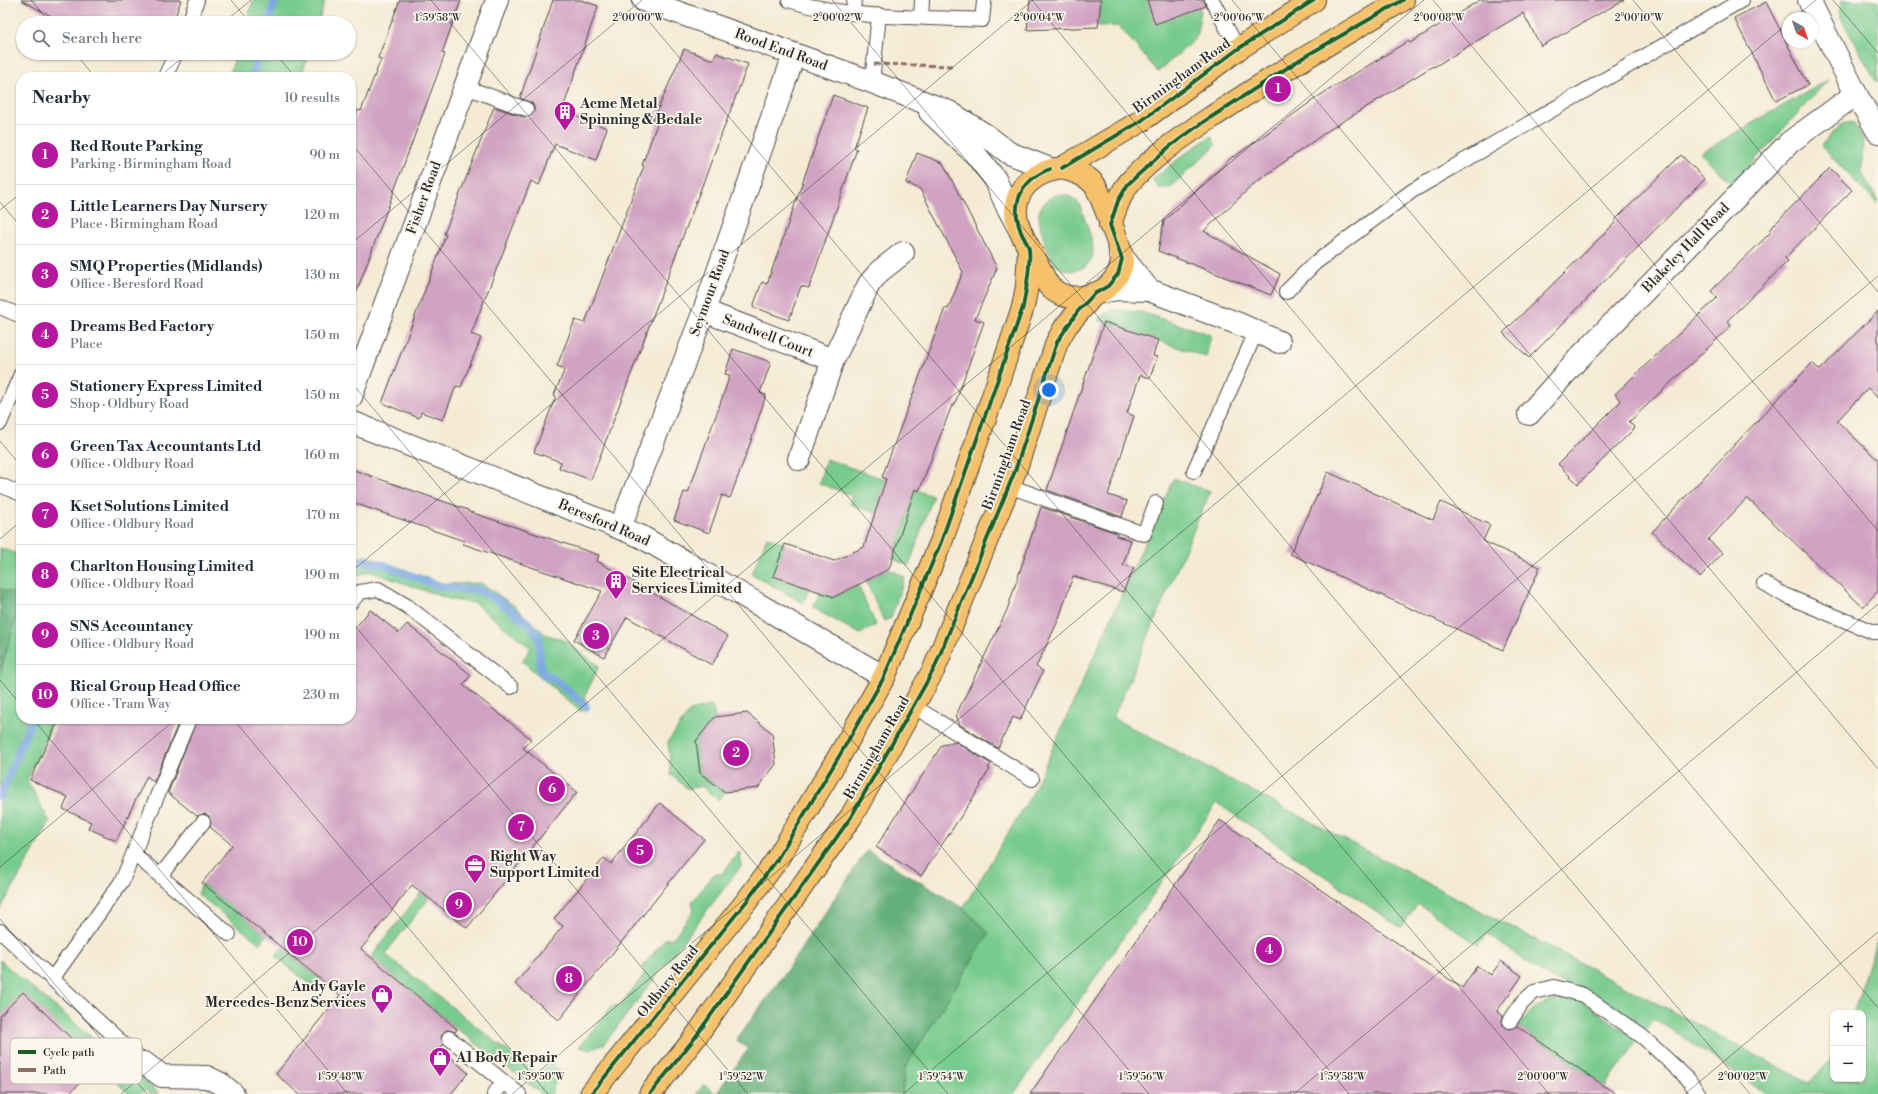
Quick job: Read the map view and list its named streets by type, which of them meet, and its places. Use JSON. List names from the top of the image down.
{
  "streets": {
    "main road": ["Birmingham Road", "Oldbury Road"],
    "street": [
      "Rood End Road",
      "Fisher Road",
      "Blakeley Hall Road",
      "Seymour Road",
      "Sandwell Court",
      "Beresford Road"
    ]
  },
  "crossings": [
    ["Rood End Road", "Birmingham Road"],
    ["Rood End Road", "Seymour Road"],
    ["Birmingham Road", "Beresford Road"],
    ["Birmingham Road", "Oldbury Road"],
    ["Seymour Road", "Sandwell Court"],
    ["Seymour Road", "Beresford Road"]
  ],
  "places": {
    "building": ["Acme Metal Spinning & Bedale", "Site Electrical Services Limited"],
    "office": ["Right Way Support Limited"],
    "shop": ["Andy Gayle Mercedes-Benz Services", "A1 Body Repair"]
  },
  "legend": ["Cycle path", "Path"],
  "north": "bottom right",
  "page": {
    "search": "Search here",
    "heading": ["Nearby", "10 results"],
    "pins": [
      "1",
      "3",
      "2",
      "6",
      "7",
      "5",
      "9",
      "10",
      "4",
      "8"
    ],
    "list": [
      {
        "mark": "1",
        "name": "Red Route Parking",
        "note": "Parking · Birmingham Road",
        "value": "90 m"
      },
      {
        "mark": "2",
        "name": "Little Learners Day Nursery",
        "note": "Place · Birmingham Road",
        "value": "120 m"
      },
      {
        "mark": "3",
        "name": "SMQ Properties (Midlands)",
        "note": "Office · Beresford Road",
        "value": "130 m"
      },
      {
        "mark": "4",
        "name": "Dreams Bed Factory",
        "note": "Place",
        "value": "150 m"
      },
      {
        "mark": "5",
        "name": "Stationery Express Limited",
        "note": "Shop · Oldbury Road",
        "value": "150 m"
      },
      {
        "mark": "6",
        "name": "Green Tax Accountants Ltd",
        "note": "Office · Oldbury Road",
        "value": "160 m"
      },
      {
        "mark": "7",
        "name": "Kset Solutions Limited",
        "note": "Office · Oldbury Road",
        "value": "170 m"
      },
      {
        "mark": "8",
        "name": "Charlton Housing Limited",
        "note": "Office · Oldbury Road",
        "value": "190 m"
      },
      {
        "mark": "9",
        "name": "SNS Accountancy",
        "note": "Office · Oldbury Road",
        "value": "190 m"
      },
      {
        "mark": "10",
        "name": "Rical Group Head Office",
        "note": "Office · Tram Way",
        "value": "230 m"
      }
    ],
    "map_buttons": ["+", "−"]
  },
  "coordinates": [
    "2°00'02\"W",
    "1°59'58\"W",
    "2°00'00\"W",
    "2°00'04\"W",
    "2°00'06\"W",
    "2°00'08\"W",
    "2°00'10\"W",
    "1°59'48\"W",
    "1°59'50\"W",
    "1°59'52\"W",
    "1°59'54\"W",
    "1°59'56\"W"
  ]
}
